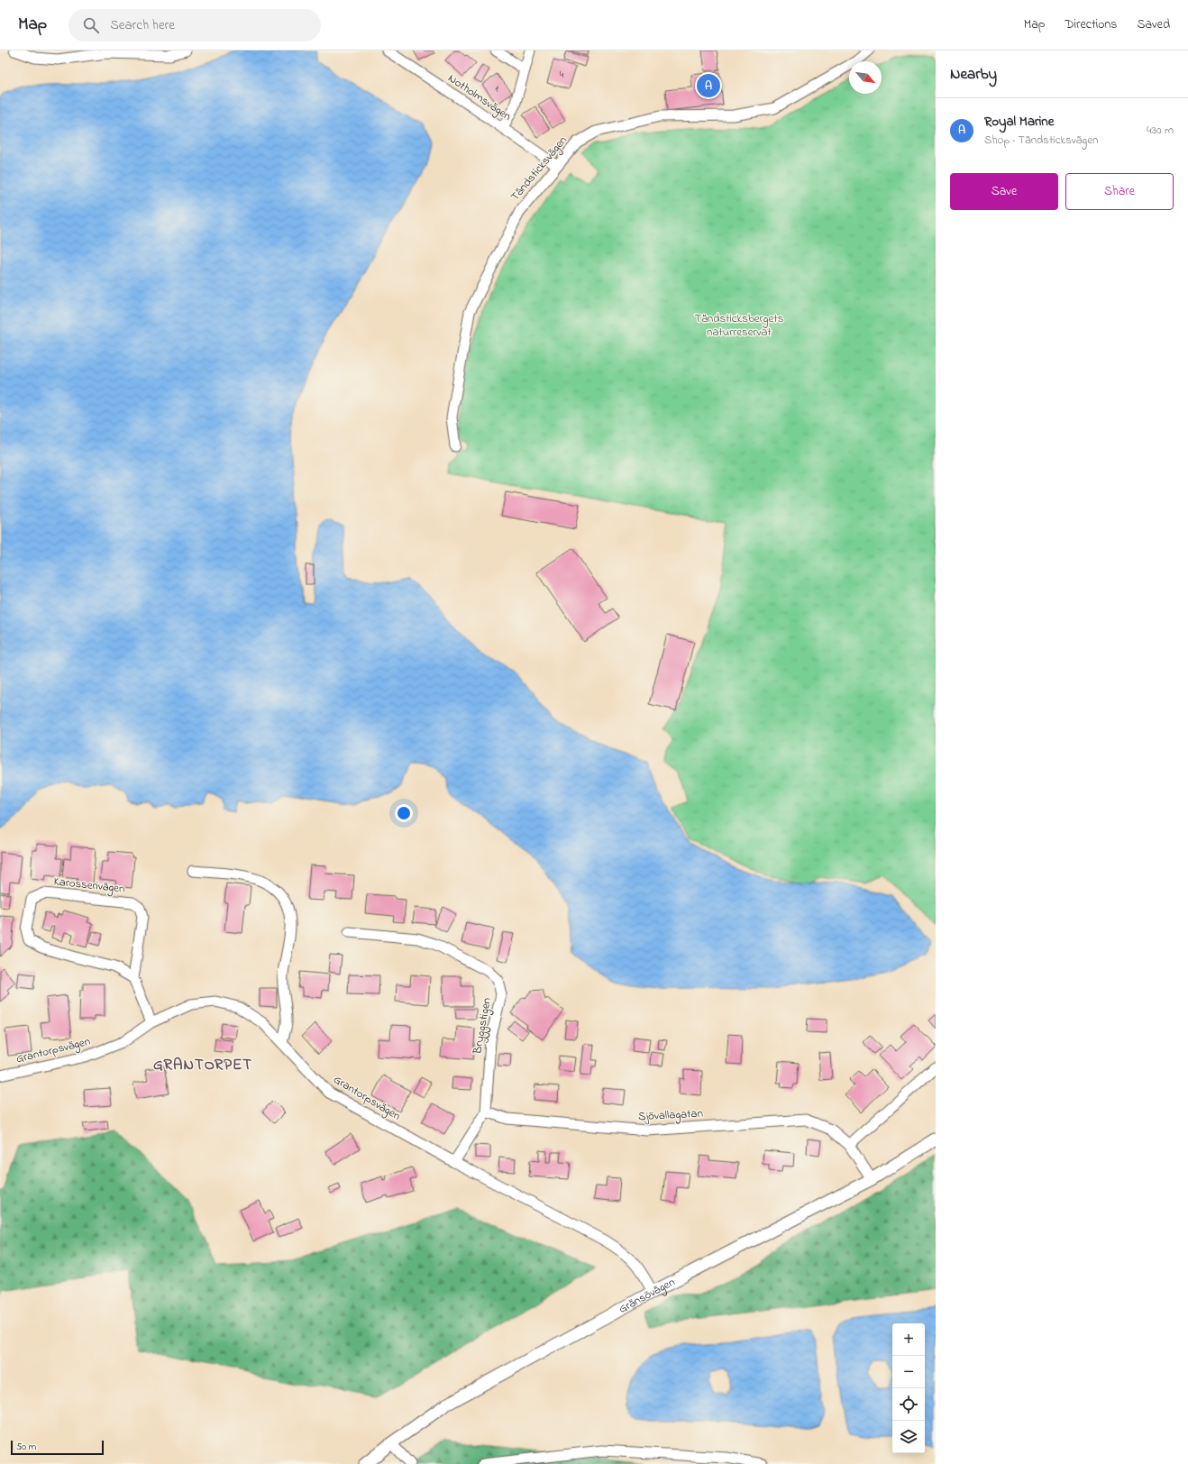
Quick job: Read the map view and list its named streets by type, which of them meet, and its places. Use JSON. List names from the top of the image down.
{
  "streets": {
    "street": [
      "Notholmsvägen",
      "Tändsticksvägen",
      "Karosserivägen",
      "Bryggstigen",
      "Grantorpsvägen",
      "Sjövallagatan",
      "Gränsövägen"
    ]
  },
  "crossings": [
    ["Notholmsvägen", "Tändsticksvägen"],
    ["Bryggstigen", "Grantorpsvägen"],
    ["Bryggstigen", "Sjövallagatan"],
    ["Grantorpsvägen", "Gränsövägen"],
    ["Sjövallagatan", "Gränsövägen"]
  ],
  "districts": ["GRANTORPET"],
  "parks": ["Tändsticksbergets naturreservat"],
  "house_numbers": ["4", "1"],
  "scale_bar": "50 m",
  "north": "bottom right",
  "page": {
    "header": "Map",
    "search": "Search here",
    "nav": ["Map", "Directions", "Saved"],
    "heading": "Nearby",
    "pins": "A",
    "list": [
      {
        "mark": "A",
        "name": "Royal Marine",
        "note": "Shop · Tändsticksvägen",
        "value": "430 m"
      }
    ],
    "buttons": ["Save", "Share"],
    "map_buttons": ["+", "−"],
    "scale": "50 m"
  }
}
